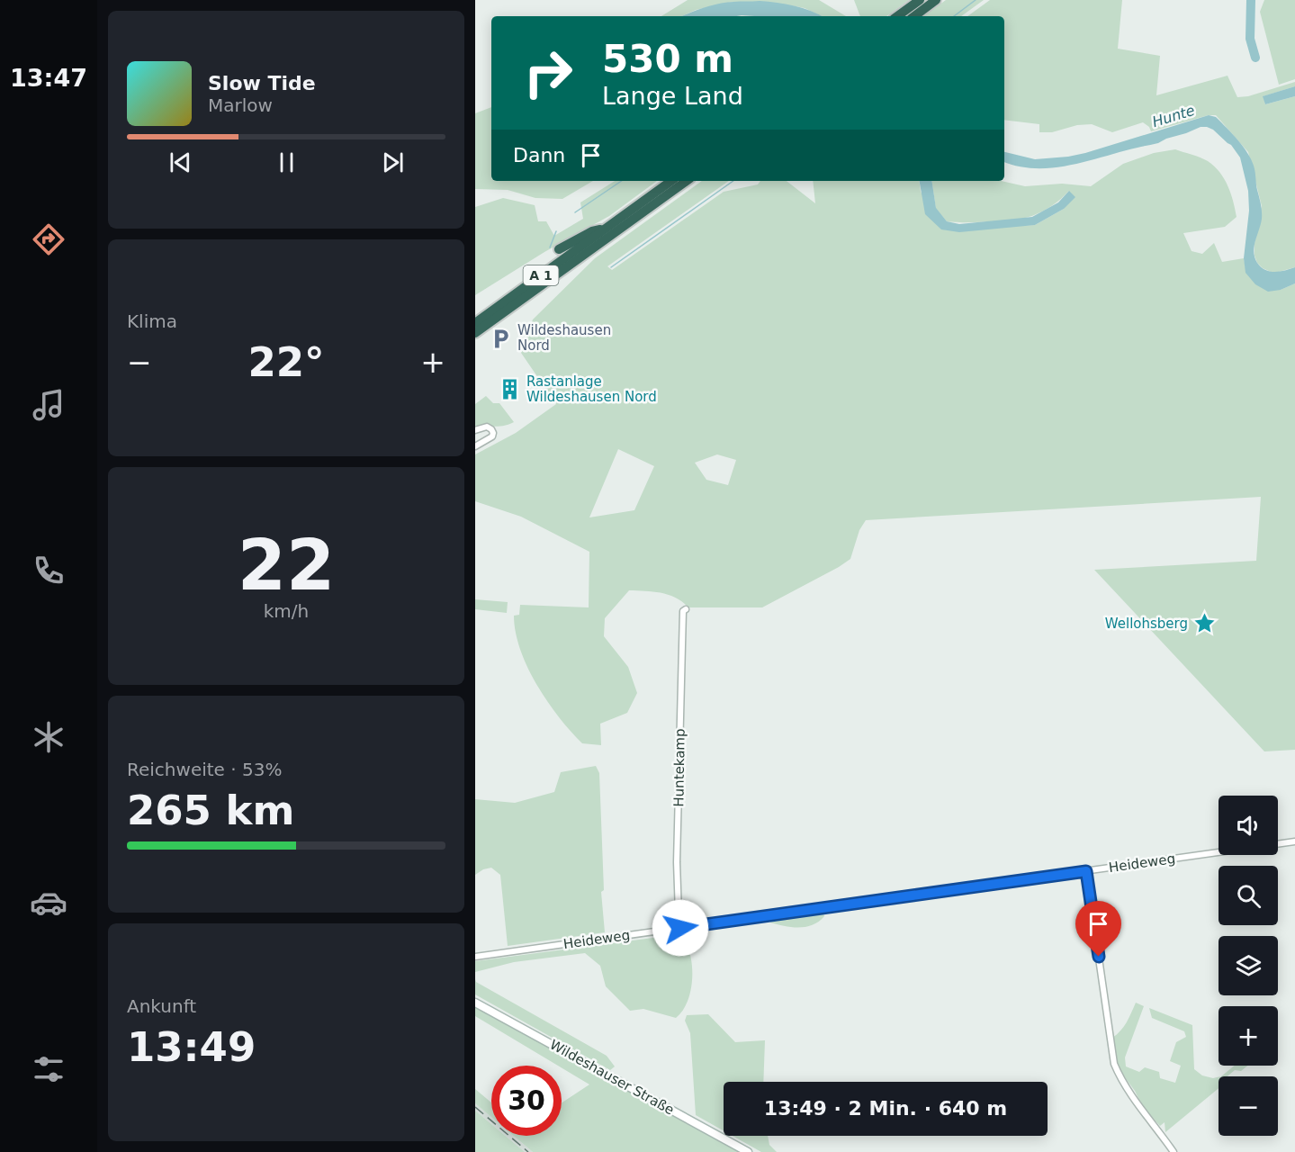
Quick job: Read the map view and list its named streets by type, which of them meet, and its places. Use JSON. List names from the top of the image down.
{
  "streets": {
    "highway": ["A 1"],
    "main road": ["Wildeshauser Straße"],
    "street": ["Huntekamp", "Heideweg"]
  },
  "crossings": [
    ["Huntekamp", "Heideweg"]
  ],
  "water": ["Hunte"],
  "places": {
    "parking": ["Wildeshausen Nord"],
    "building": ["Rastanlage Wildeshausen Nord"],
    "place": ["Wellohsberg"]
  },
  "page": {
    "tabs": "13:47",
    "turn": ["530 m", "Lange Land"],
    "song": ["Slow Tide", "Marlow"],
    "then": "Dann",
    "tile": [
      "Klima",
      ["22", "km/h"],
      ["Reichweite · 53%", "265 km"],
      ["Ankunft", "13:49"]
    ],
    "heat": ["−", "22°", "+"],
    "map_buttons": ["+", "−"],
    "limit": "30",
    "trip": "13:49 · 2 Min. · 640 m"
  }
}
